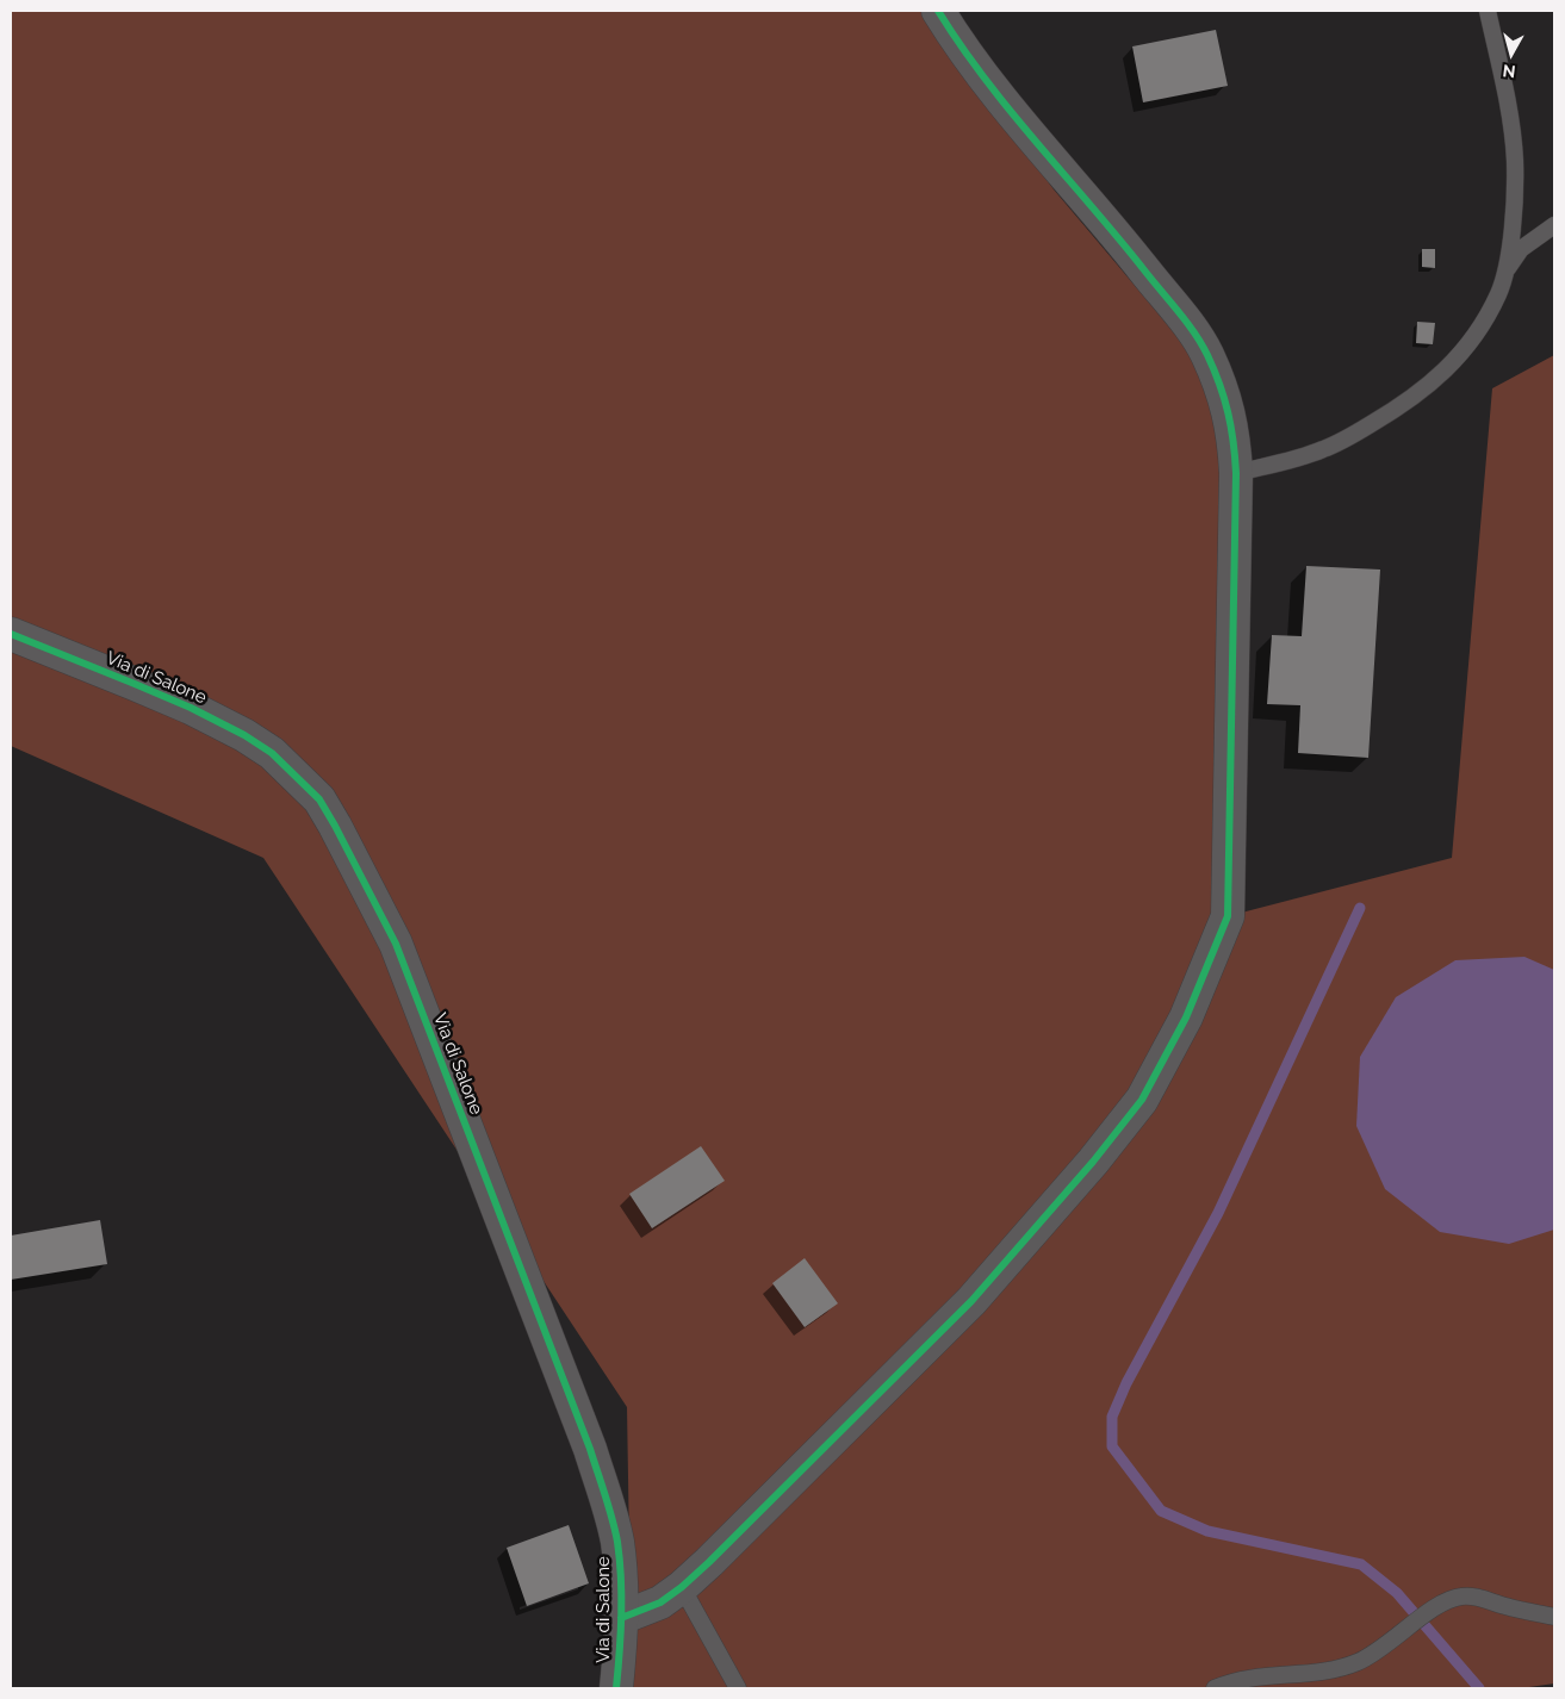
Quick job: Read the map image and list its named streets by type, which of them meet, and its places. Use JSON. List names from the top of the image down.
{
  "streets": {
    "street": ["Via di Salone"]
  },
  "north": "bottom"
}
